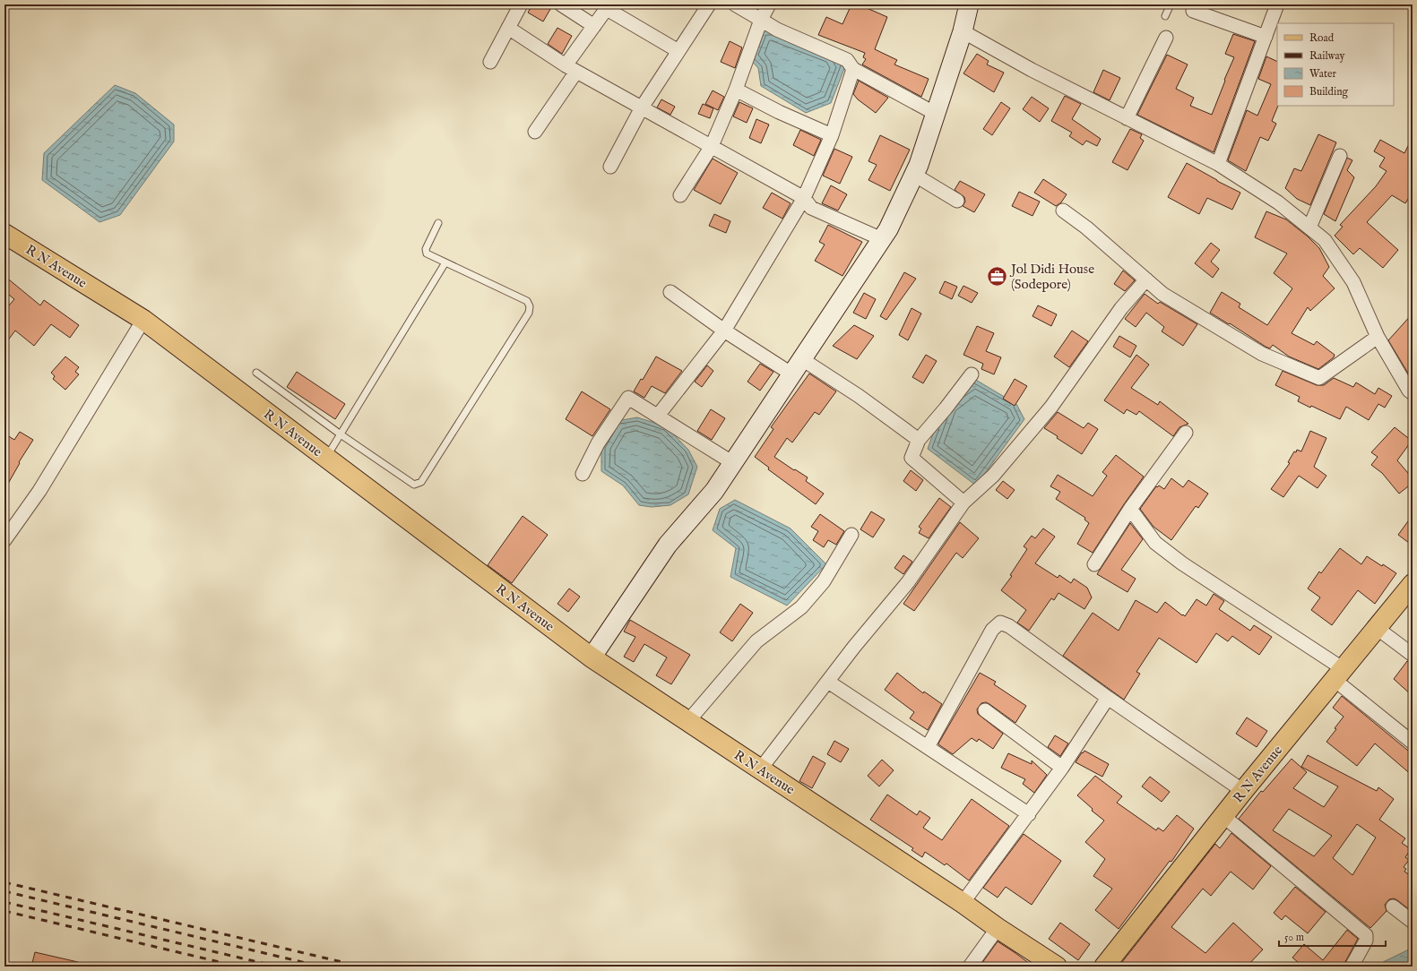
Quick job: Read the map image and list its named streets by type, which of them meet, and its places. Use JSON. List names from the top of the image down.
{
  "streets": {
    "main road": ["R N Avenue"]
  },
  "places": {
    "office": ["Jol Didi House (Sodepore)"]
  },
  "legend": [
    "Road",
    "Railway",
    "Water",
    "Building"
  ],
  "scale_bar": "50 m"
}
